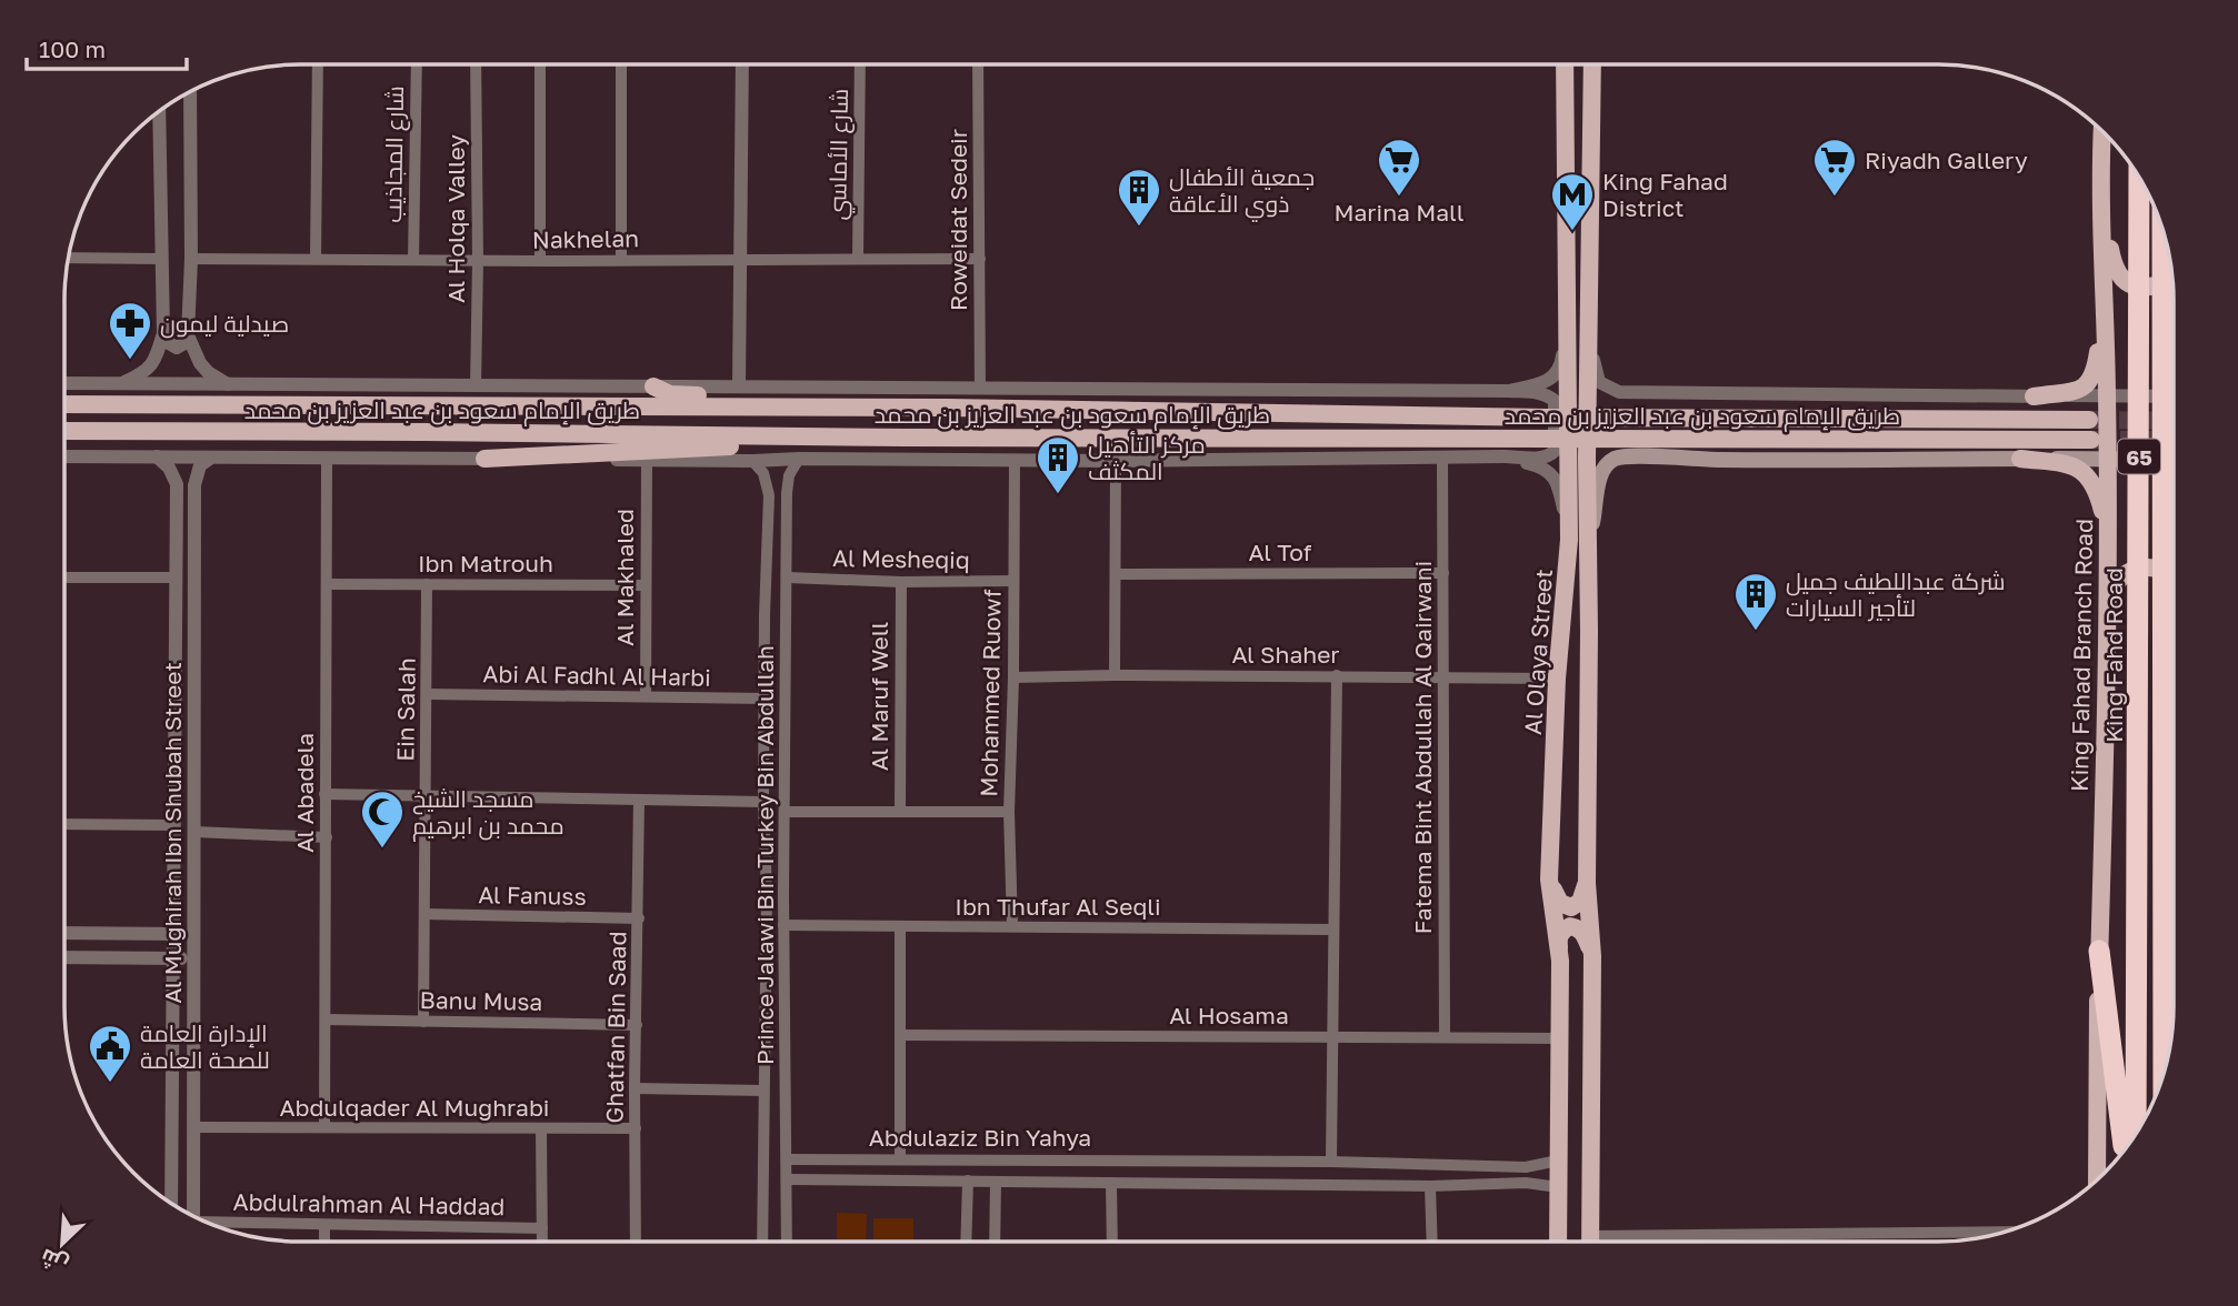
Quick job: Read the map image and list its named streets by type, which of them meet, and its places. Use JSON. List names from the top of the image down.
{
  "streets": {
    "highway": ["65", "King Fahd Road"],
    "main road": ["طريق الإمام سعود بن عبد العزيز بن محمد", "Al Olaya Street", "King Fahad Branch Road"],
    "street": [
      "شارع المجاذيب",
      "شارع الأماسي",
      "Al Holqa Valley",
      "Roweidat Sedeir",
      "Nakhelan",
      "Al Tof",
      "Al Mesheqiq",
      "Ibn Matrouh",
      "Al Makhaled",
      "Al Shaher",
      "Abi Al Fadhl Al Harbi",
      "Mohammed Ruowf",
      "Al Maruf Well",
      "Ein Salah",
      "Fatema Bint Abdullah Al Qairwani",
      "Al Abadela",
      "Al Mughirah Ibn Shubah Street",
      "Prince Jalawi Bin Turkey Bin Abdullah",
      "Al Fanuss",
      "Ibn Thufar Al Seqli",
      "Banu Musa",
      "Al Hosama",
      "Ghatfan Bin Saad",
      "Abdulqader Al Mughrabi",
      "Abdulaziz Bin Yahya",
      "Abdulrahman Al Haddad"
    ]
  },
  "crossings": [
    ["شارع المجاذيب", "Nakhelan"],
    ["شارع الأماسي", "Nakhelan"],
    ["Al Holqa Valley", "Nakhelan"],
    ["Roweidat Sedeir", "Nakhelan"],
    ["Al Tof", "Fatema Bint Abdullah Al Qairwani"],
    ["Al Mesheqiq", "Mohammed Ruowf"],
    ["Al Mesheqiq", "Al Maruf Well"],
    ["Al Mesheqiq", "Prince Jalawi Bin Turkey Bin Abdullah"],
    ["Ibn Matrouh", "Al Makhaled"],
    ["Ibn Matrouh", "Ein Salah"],
    ["Ibn Matrouh", "Al Abadela"],
    ["Al Makhaled", "Abi Al Fadhl Al Harbi"],
    ["Al Olaya Street", "Al Shaher"],
    ["Al Olaya Street", "Al Hosama"],
    ["Al Olaya Street", "Abdulaziz Bin Yahya"],
    ["Al Shaher", "Mohammed Ruowf"],
    ["Al Shaher", "Fatema Bint Abdullah Al Qairwani"],
    ["Abi Al Fadhl Al Harbi", "Ein Salah"],
    ["Abi Al Fadhl Al Harbi", "Prince Jalawi Bin Turkey Bin Abdullah"],
    ["Mohammed Ruowf", "Ibn Thufar Al Seqli"],
    ["Ein Salah", "Al Fanuss"],
    ["Ein Salah", "Banu Musa"],
    ["Fatema Bint Abdullah Al Qairwani", "Al Hosama"],
    ["Al Abadela", "Banu Musa"],
    ["Al Abadela", "Abdulqader Al Mughrabi"],
    ["Al Mughirah Ibn Shubah Street", "Abdulqader Al Mughrabi"],
    ["Prince Jalawi Bin Turkey Bin Abdullah", "Ibn Thufar Al Seqli"],
    ["Prince Jalawi Bin Turkey Bin Abdullah", "Abdulaziz Bin Yahya"],
    ["Al Fanuss", "Ghatfan Bin Saad"],
    ["Banu Musa", "Ghatfan Bin Saad"],
    ["Ghatfan Bin Saad", "Abdulqader Al Mughrabi"]
  ],
  "places": {
    "supermarket": ["Marina Mall", "Riyadh Gallery"],
    "building": ["جمعية الأطفال ذوي الأعاقة", "مركز التأهيل المكثف", "شركة عبداللطيف جميل لتأجير السيارات"],
    "metro station": ["King Fahad District"],
    "pharmacy": ["صيدلية ليمون"],
    "mosque": ["مسجد الشيخ محمد بن ابرهيم"],
    "public building": ["الإدارة العامة للصحة العامة"]
  },
  "scale_bar": "100 m",
  "north": "bottom left"
}
